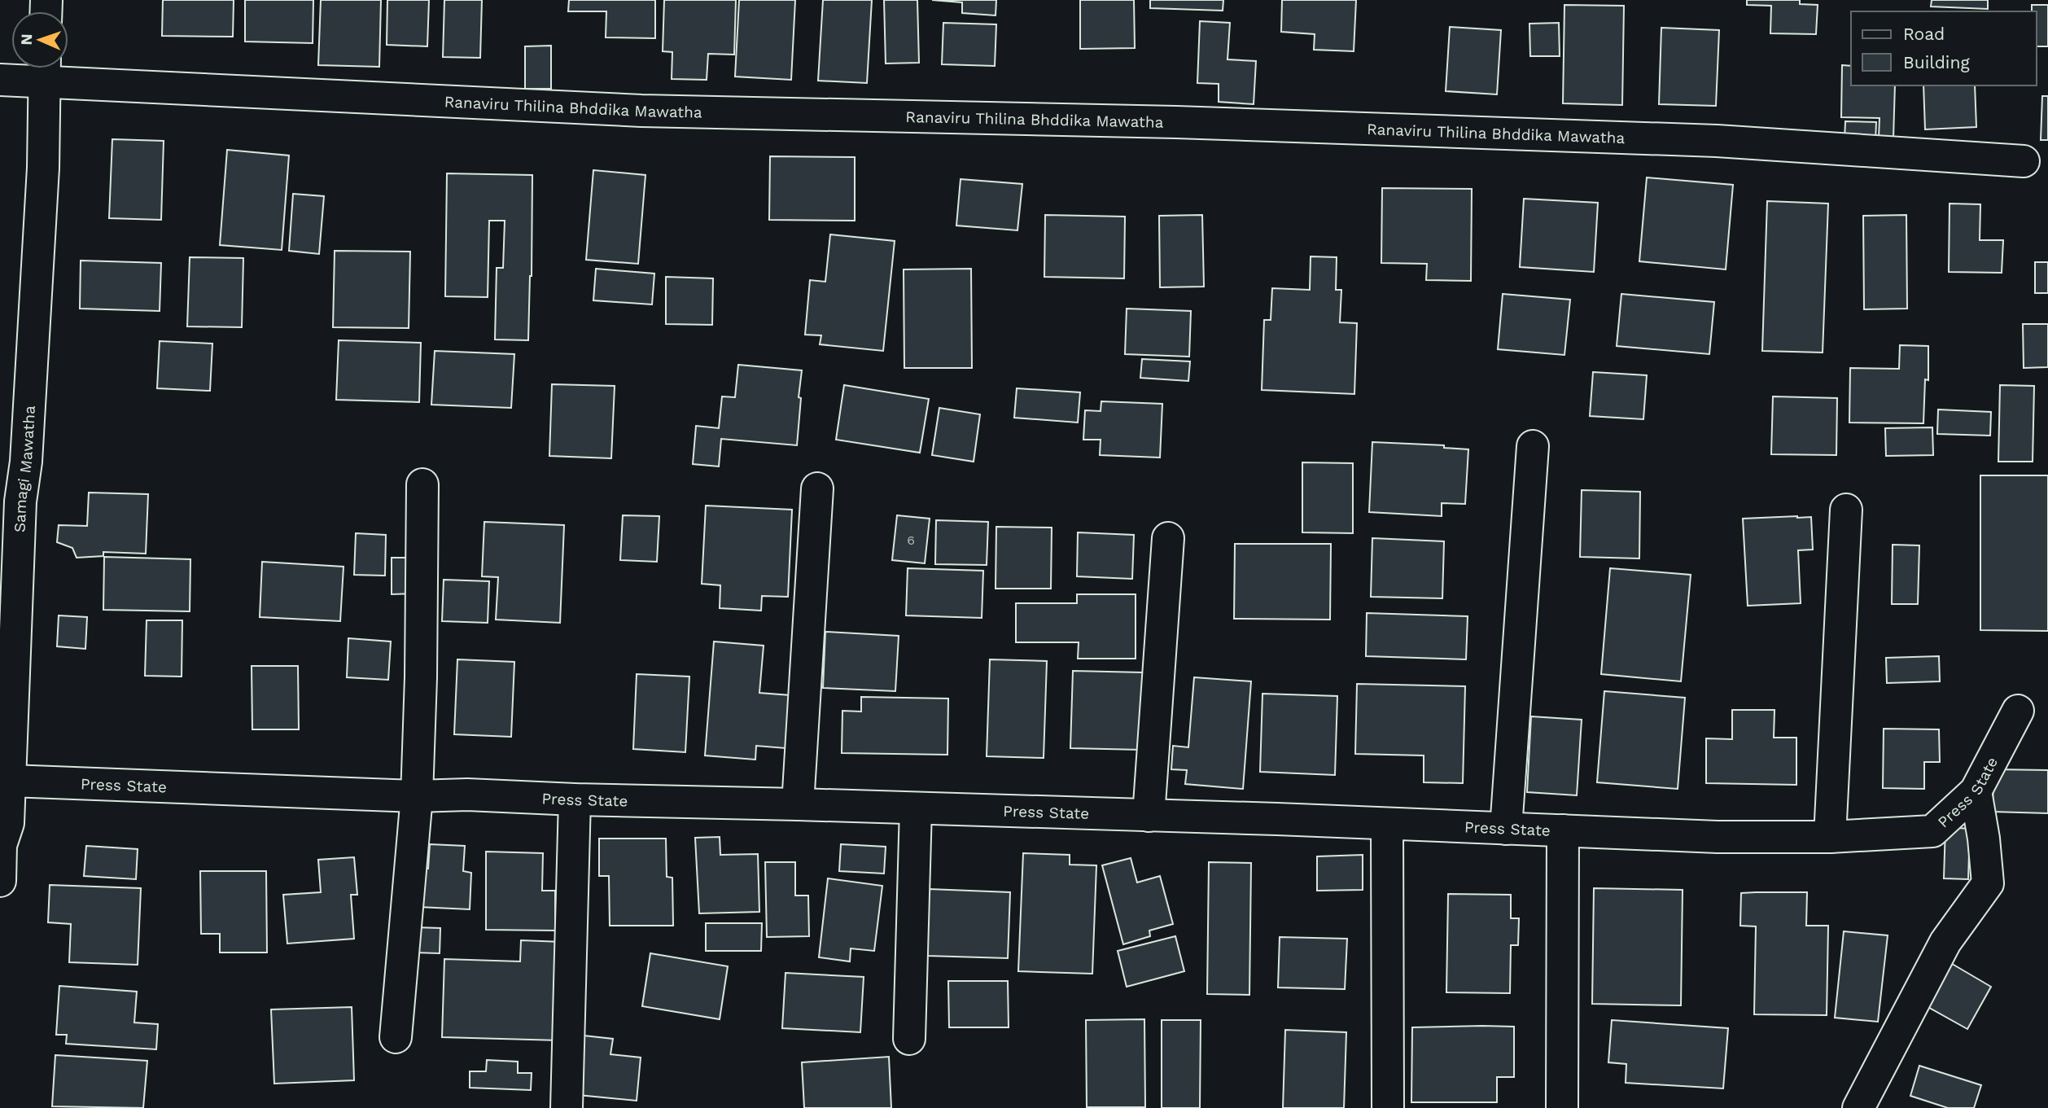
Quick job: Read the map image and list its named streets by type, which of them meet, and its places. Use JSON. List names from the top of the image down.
{
  "streets": {
    "street": ["Ranaviru Thilina Bhddika Mawatha", "Samagi Mawatha", "Press State"]
  },
  "crossings": [
    ["Ranaviru Thilina Bhddika Mawatha", "Samagi Mawatha"],
    ["Samagi Mawatha", "Press State"]
  ],
  "house_numbers": ["6"],
  "legend": ["Road", "Building"],
  "north": "left"
}
